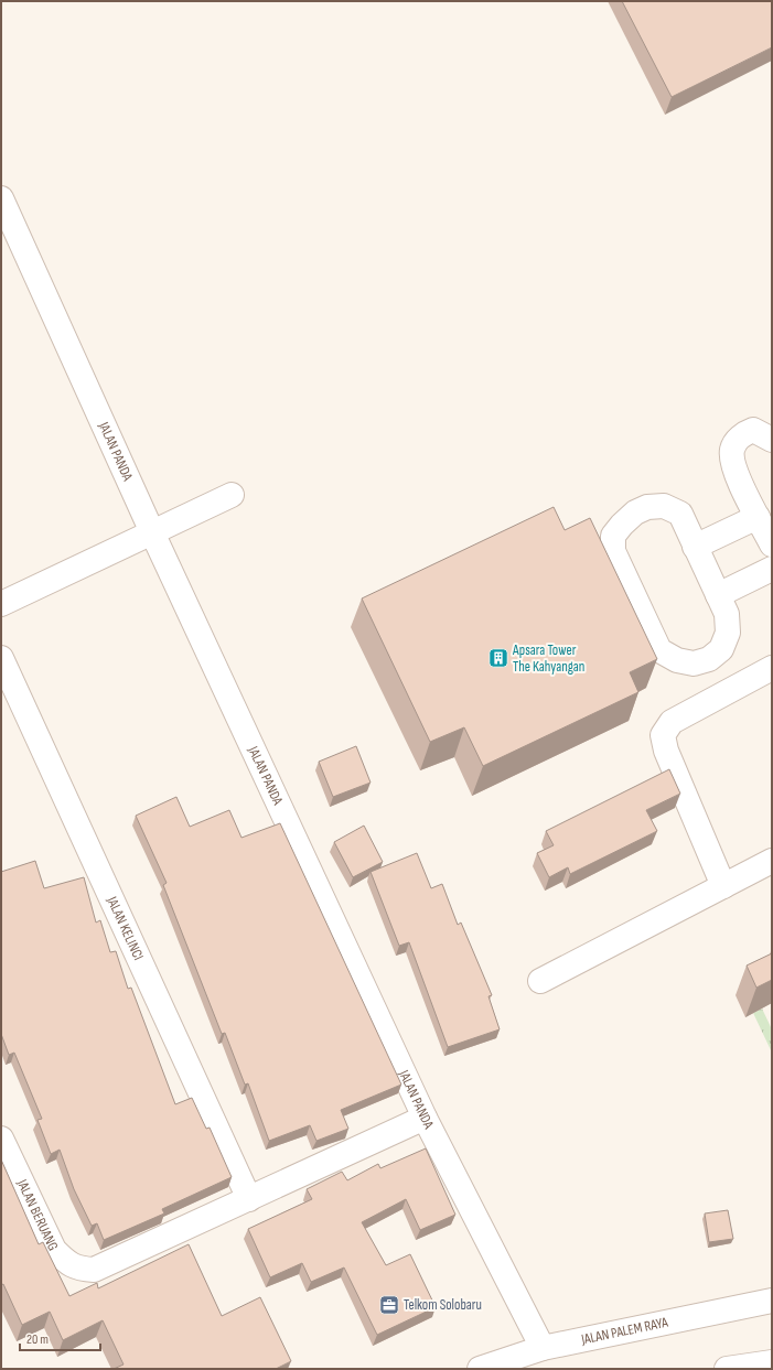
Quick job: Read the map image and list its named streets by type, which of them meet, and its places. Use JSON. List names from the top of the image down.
{
  "streets": {
    "street": [
      "JALAN PANDA",
      "JALAN KELINCI",
      "JALAN BERUANG",
      "JALAN PALEM RAYA"
    ]
  },
  "crossings": [
    ["JALAN PANDA", "JALAN PALEM RAYA"],
    ["JALAN KELINCI", "JALAN BERUANG"]
  ],
  "places": {
    "building": ["Apsara Tower The Kahyangan"],
    "office": ["Telkom Solobaru"]
  },
  "scale_bar": "20 m"
}
